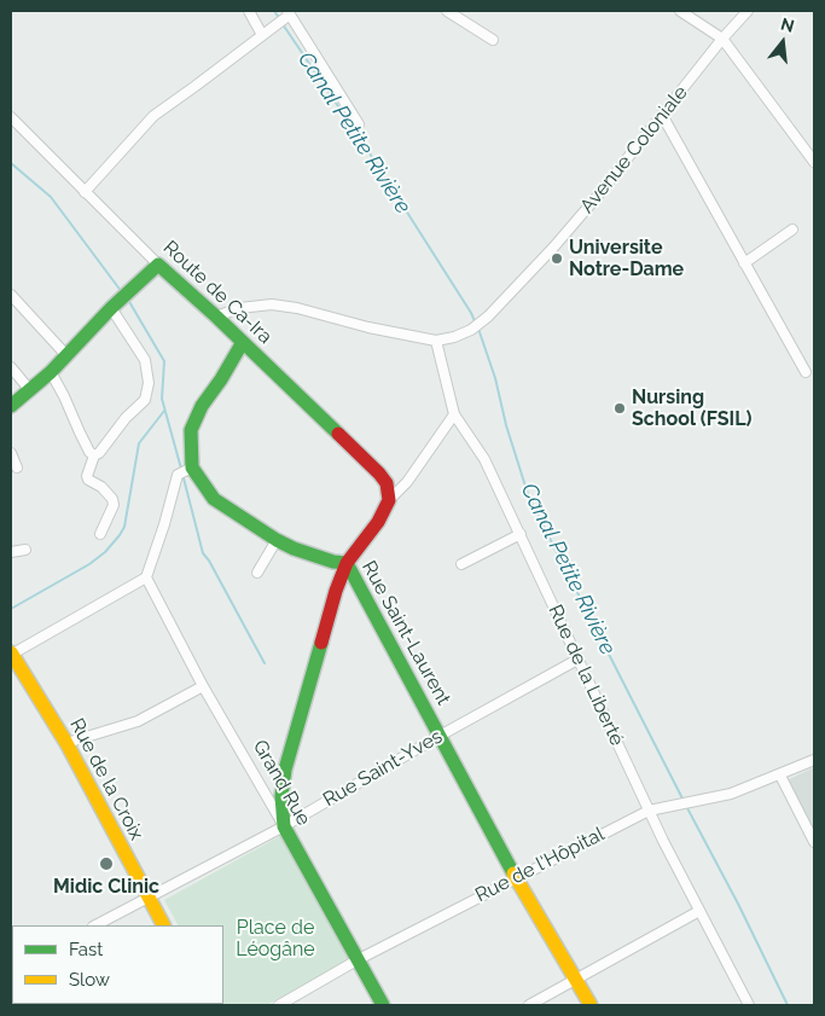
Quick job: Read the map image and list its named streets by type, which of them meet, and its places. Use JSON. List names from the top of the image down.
{
  "streets": {
    "street": [
      "Avenue Coloniale",
      "Route de Ca-Ira",
      "Rue Saint-Laurent",
      "Rue de la Liberté",
      "Rue Saint-Yves",
      "Rue de la Croix",
      "Grand Rue",
      "Rue de l'Hôpital"
    ]
  },
  "crossings": [
    ["Avenue Coloniale", "Route de Ca-Ira"],
    ["Avenue Coloniale", "Rue de la Liberté"],
    ["Rue Saint-Laurent", "Rue Saint-Yves"],
    ["Rue Saint-Laurent", "Rue de l'Hôpital"],
    ["Rue de la Liberté", "Rue Saint-Yves"],
    ["Rue de la Liberté", "Rue de l'Hôpital"],
    ["Rue Saint-Yves", "Rue de la Croix"],
    ["Rue Saint-Yves", "Grand Rue"],
    ["Grand Rue", "Rue de l'Hôpital"]
  ],
  "water": ["Canal Petite Rivière"],
  "parks": ["Place de Léogâne"],
  "places": ["Universite Notre-Dame", "Nursing School (FSIL)", "Midic Clinic"],
  "legend": ["Fast", "Slow"],
  "north": "top"
}
